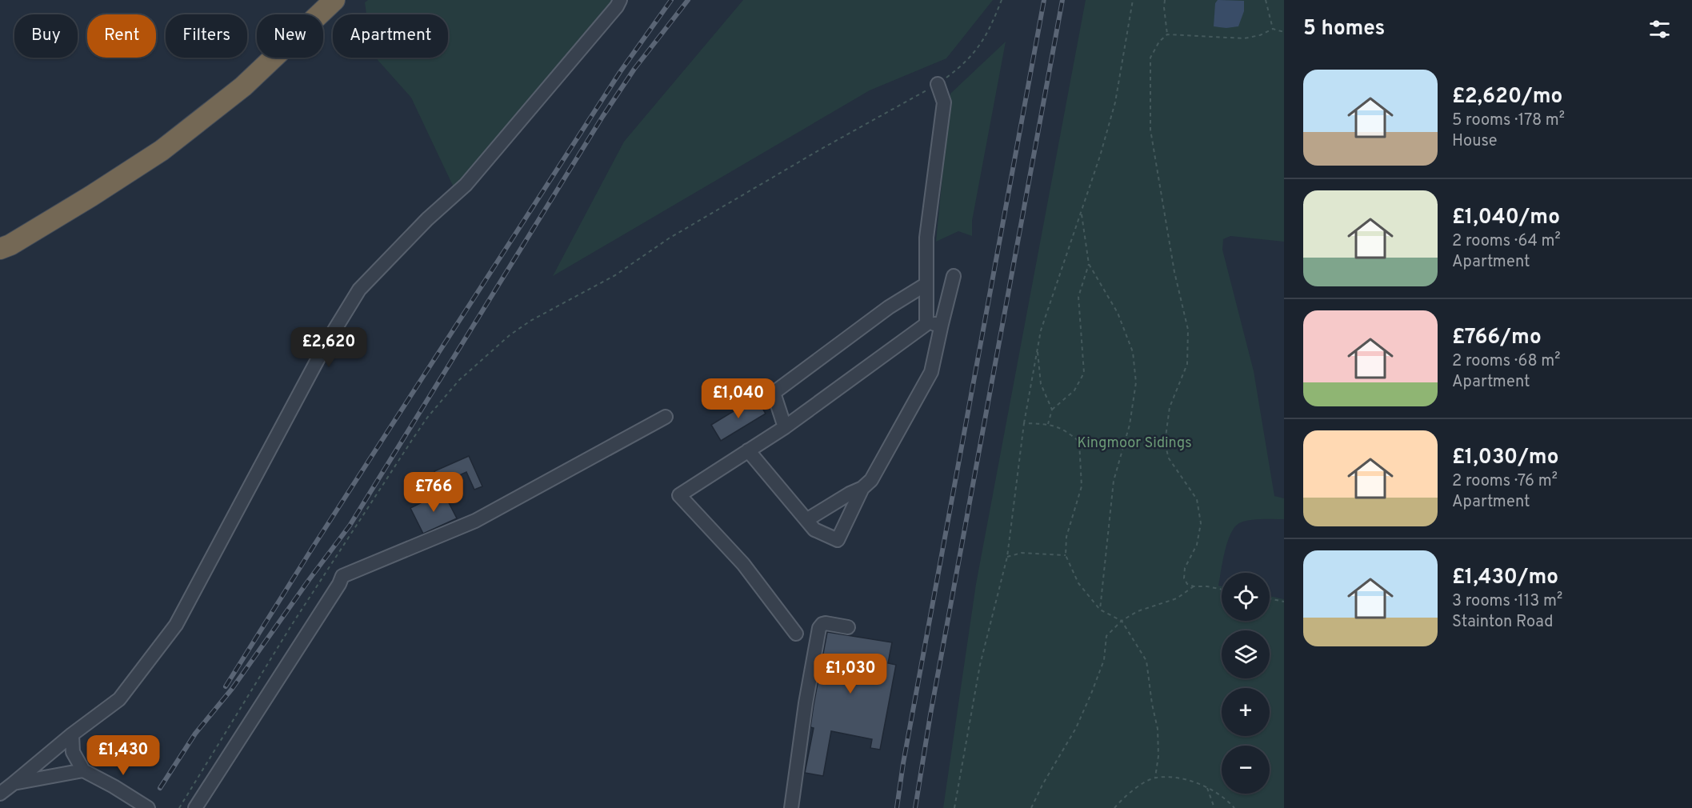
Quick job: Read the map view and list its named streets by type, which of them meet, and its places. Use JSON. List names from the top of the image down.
{
  "parks": ["Kingmoor Sidings"],
  "page": {
    "heading": "5 homes",
    "chip": [
      "Buy",
      "Rent",
      "Filters",
      "New",
      "Apartment"
    ],
    "list": [
      {
        "name": "£2,620/mo",
        "note": "5 rooms · 178 m² · House"
      },
      {
        "name": "£1,040/mo",
        "note": "2 rooms · 64 m² · Apartment"
      },
      {
        "name": "£766/mo",
        "note": "2 rooms · 68 m² · Apartment"
      },
      {
        "name": "£1,030/mo",
        "note": "2 rooms · 76 m² · Apartment"
      },
      {
        "name": "£1,430/mo",
        "note": "3 rooms · 113 m² · Stainton Road"
      }
    ],
    "price": [
      "£2,620",
      "£1,040",
      "£766",
      "£1,030",
      "£1,430"
    ],
    "map_buttons": ["+", "−"]
  }
}
